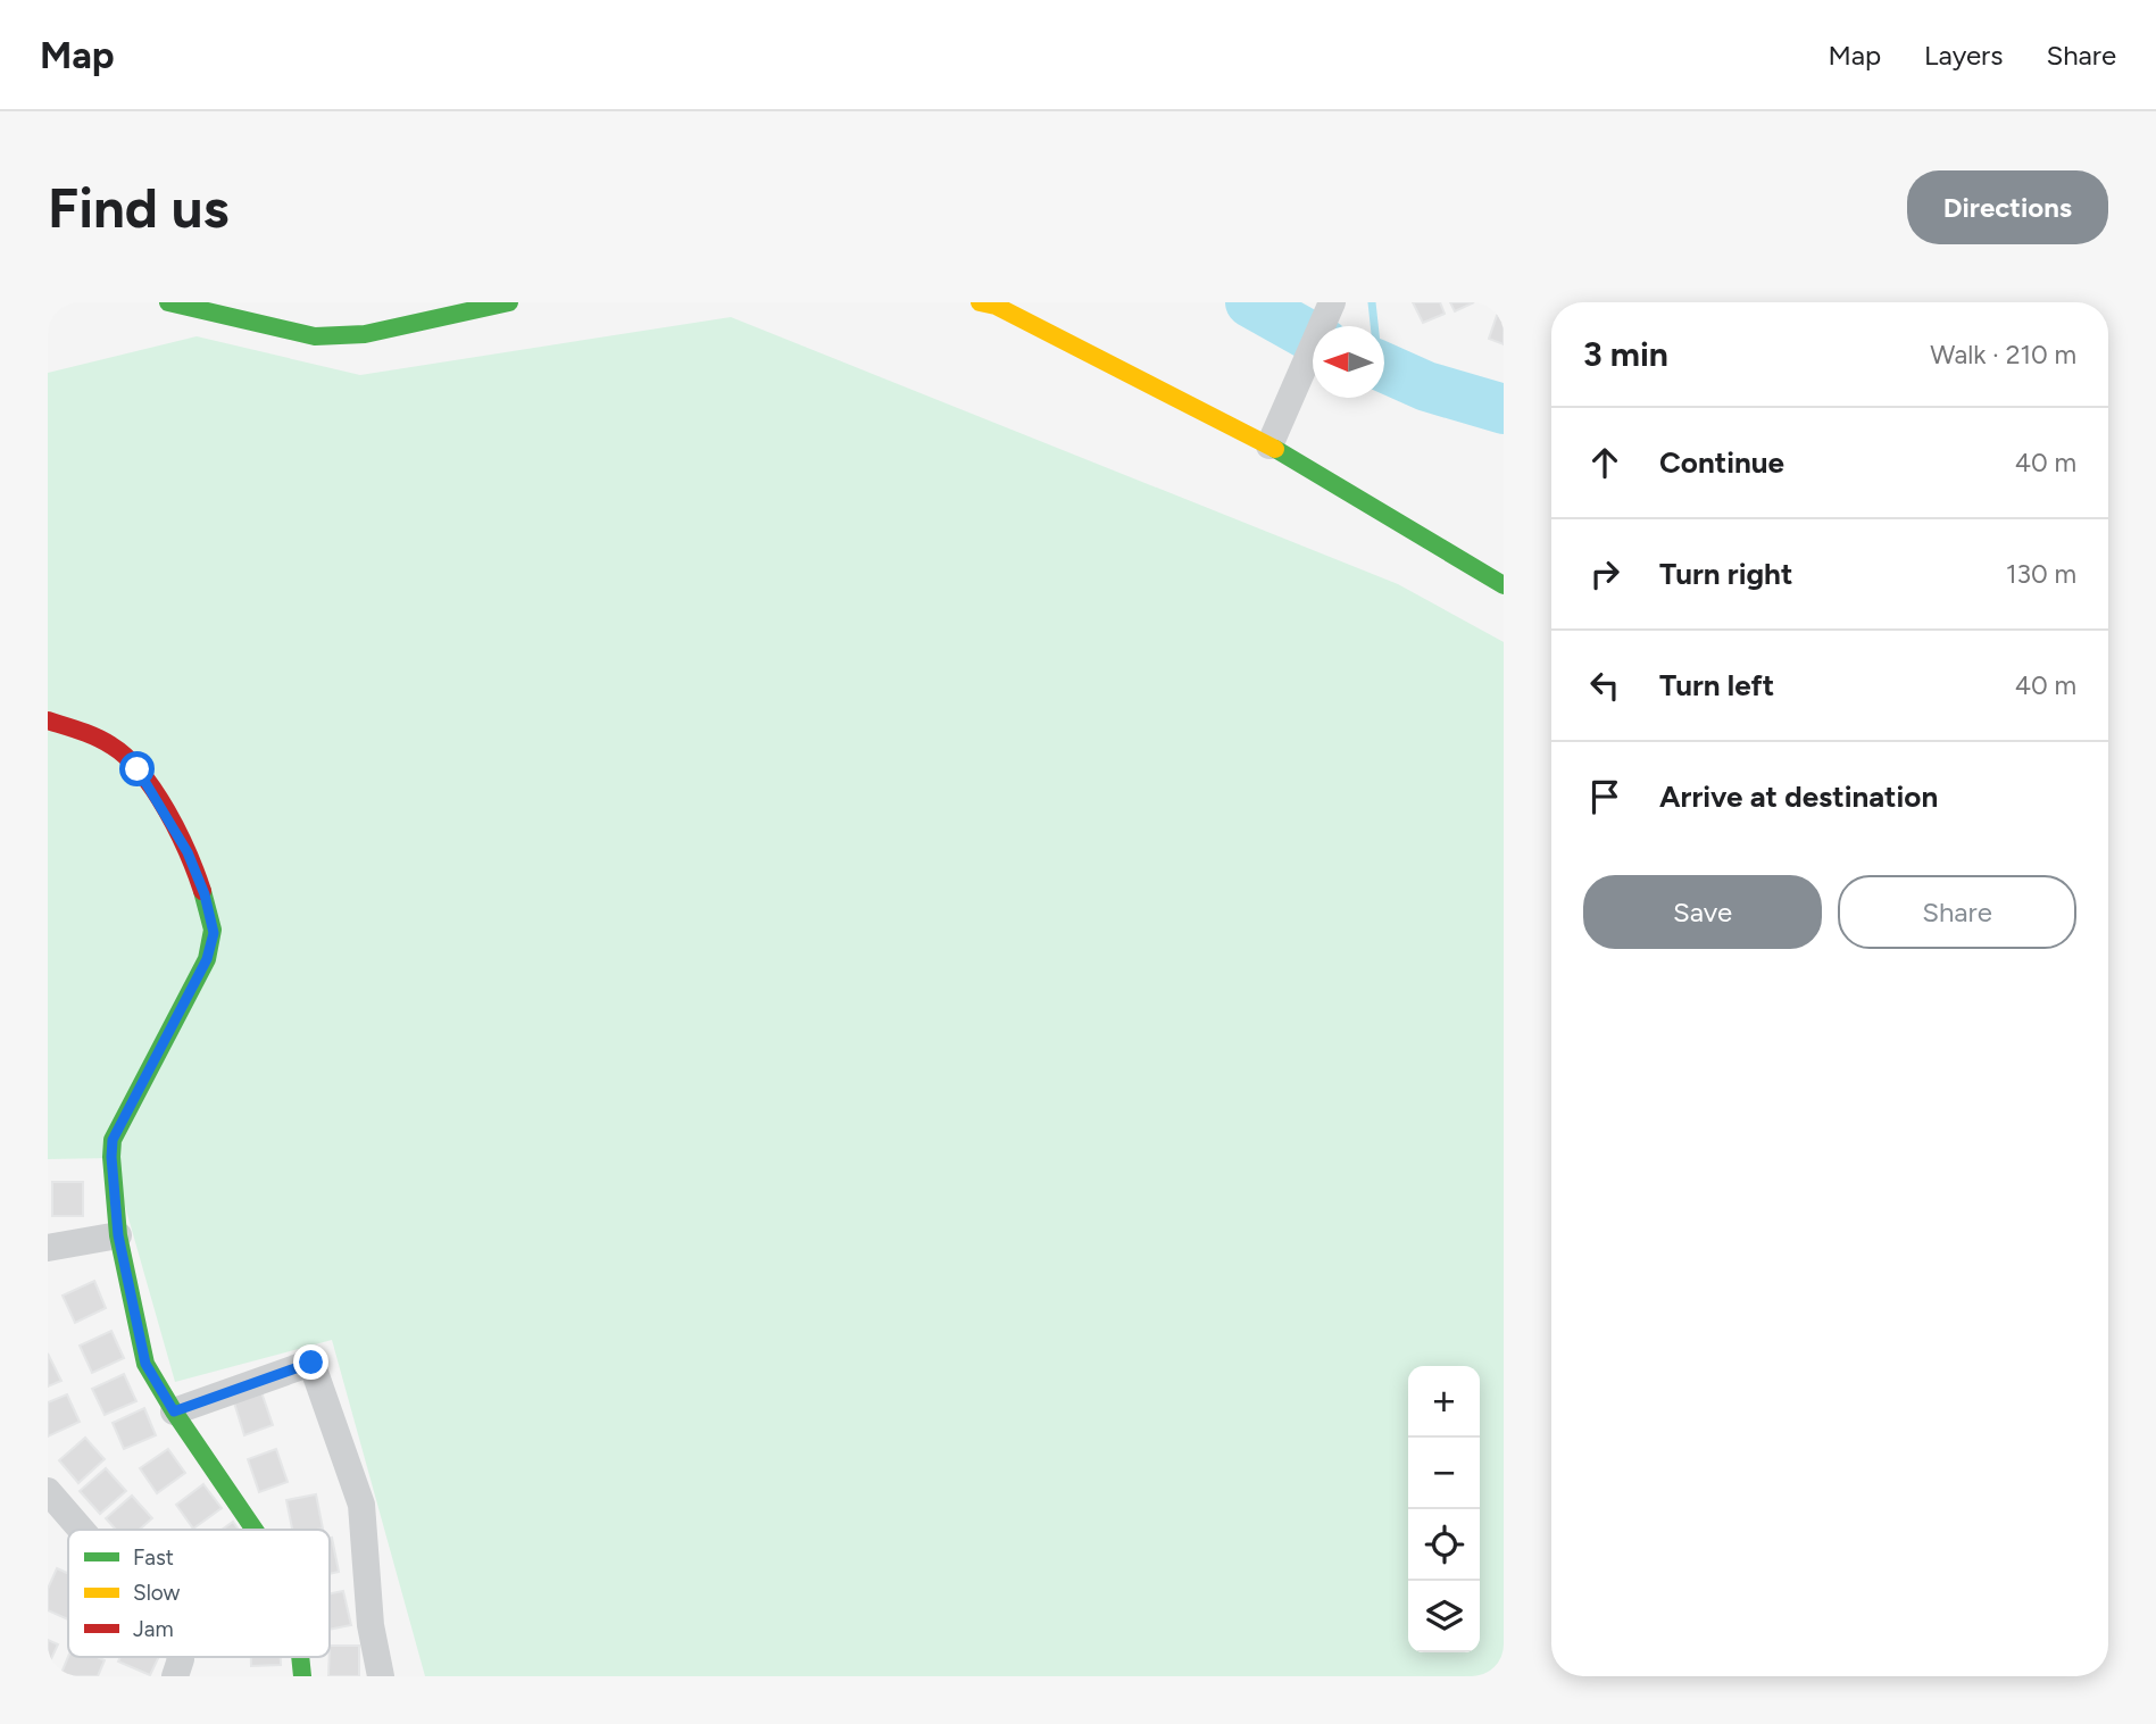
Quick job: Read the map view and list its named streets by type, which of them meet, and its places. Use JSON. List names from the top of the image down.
{
  "legend": ["Fast", "Slow", "Jam"],
  "north": "left",
  "page": {
    "header": "Map",
    "nav": ["Map", "Layers", "Share"],
    "buttons": [
      "Directions",
      ["Save", "Share"]
    ],
    "title": "Find us",
    "heading": ["3 min", "Walk · 210 m"],
    "list": [
      ["Continue", "40 m"],
      ["Turn right", "130 m"],
      ["Turn left", "40 m"],
      "Arrive at destination"
    ],
    "map_buttons": ["+", "−"]
  }
}
